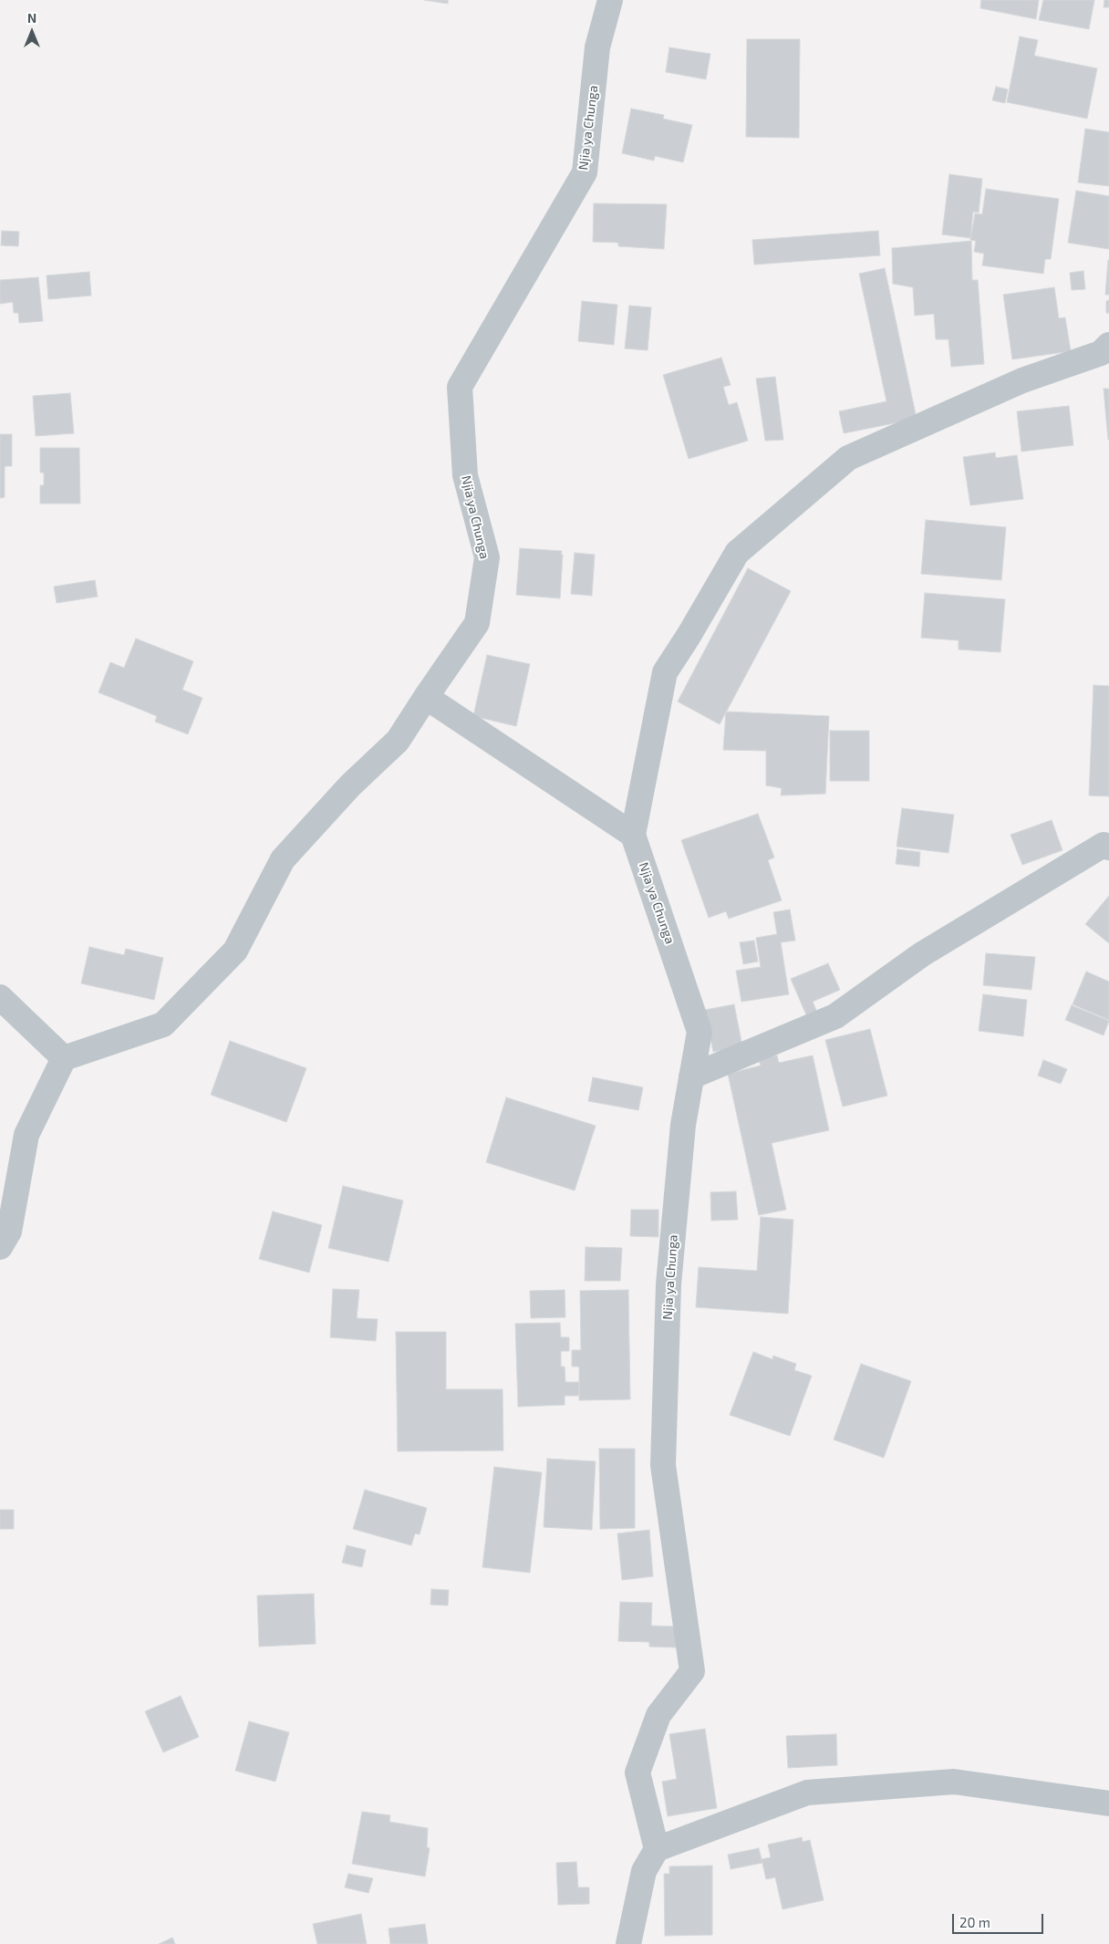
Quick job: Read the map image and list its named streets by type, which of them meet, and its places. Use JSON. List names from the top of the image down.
{
  "streets": {
    "street": ["Njia ya Chunga"]
  },
  "scale_bar": "20 m",
  "north": "top"
}
